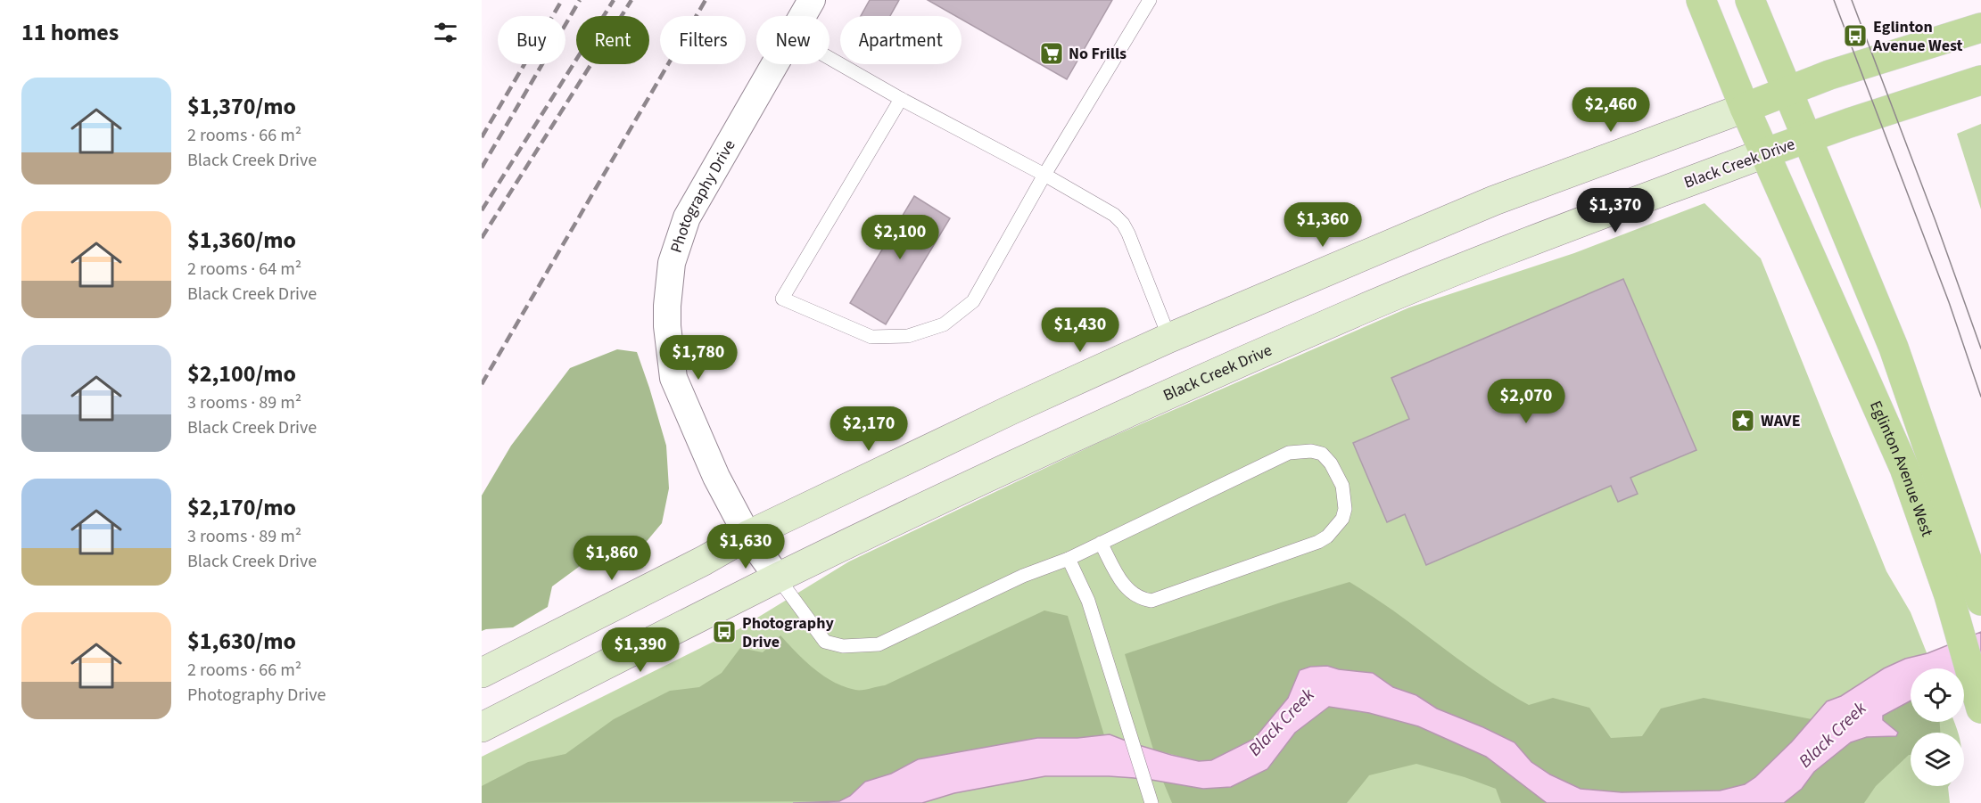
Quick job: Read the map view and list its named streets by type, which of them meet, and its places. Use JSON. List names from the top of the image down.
{
  "streets": {
    "main road": ["Black Creek Drive", "Eglinton Avenue West"],
    "street": ["Photography Drive"]
  },
  "crossings": [
    ["Black Creek Drive", "Photography Drive"],
    ["Black Creek Drive", "Eglinton Avenue West"]
  ],
  "water": ["Black Creek"],
  "places": {
    "bus stop": ["Eglinton Avenue West", "Photography Drive"],
    "supermarket": ["No Frills"],
    "place": ["WAVE"]
  },
  "page": {
    "heading": "11 homes",
    "chip": [
      "Buy",
      "Rent",
      "Filters",
      "New",
      "Apartment"
    ],
    "list": [
      {
        "name": "$1,370/mo",
        "note": "2 rooms · 66 m² · Black Creek Drive"
      },
      {
        "name": "$1,360/mo",
        "note": "2 rooms · 64 m² · Black Creek Drive"
      },
      {
        "name": "$2,100/mo",
        "note": "3 rooms · 89 m² · Black Creek Drive"
      },
      {
        "name": "$2,170/mo",
        "note": "3 rooms · 89 m² · Black Creek Drive"
      },
      {
        "name": "$1,630/mo",
        "note": "2 rooms · 66 m² · Photography Drive"
      }
    ],
    "price": [
      "$2,460",
      "$1,370",
      "$1,360",
      "$2,100",
      "$1,430",
      "$1,780",
      "$2,070",
      "$2,170",
      "$1,630",
      "$1,860",
      "$1,390"
    ]
  }
}
